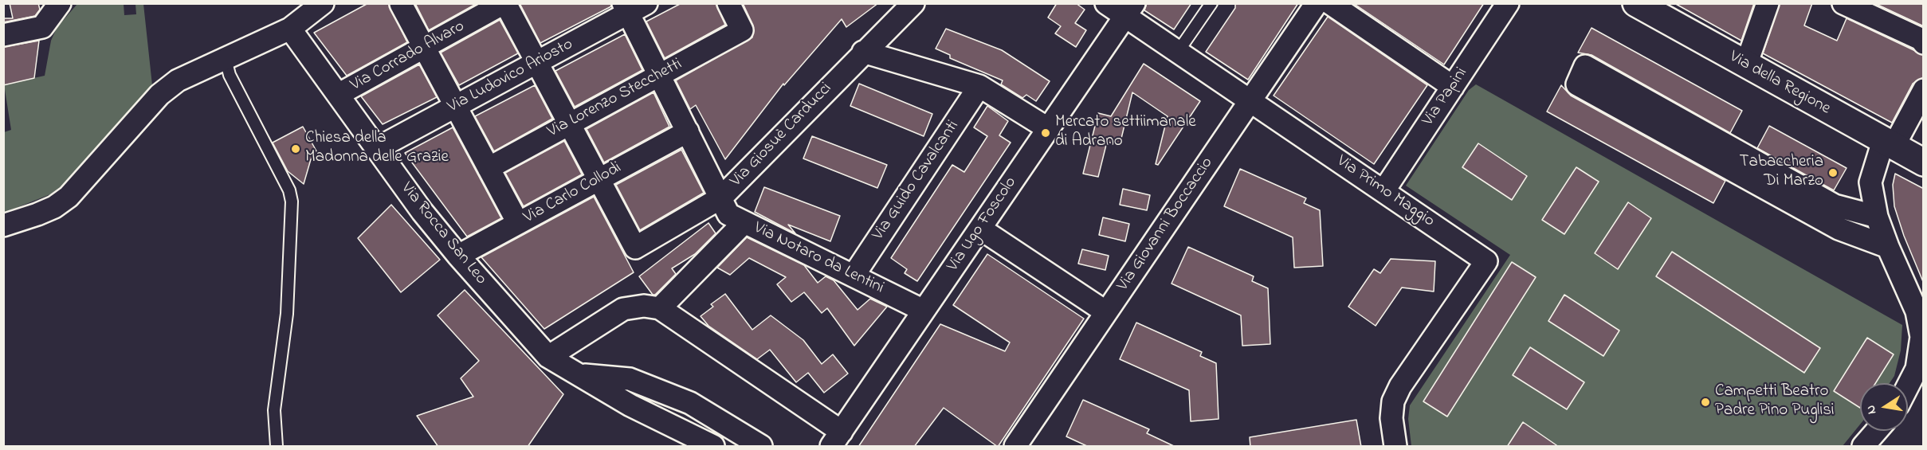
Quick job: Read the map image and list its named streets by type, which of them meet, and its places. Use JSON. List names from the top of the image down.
{
  "streets": {
    "main road": ["Via della Regione"],
    "street": [
      "Via Corrado Alvaro",
      "Via Ludovico Ariosto",
      "Via Papini",
      "Via Lorenzo Stecchetti",
      "Via Giosuè Carducci",
      "Via Guido Cavalcanti",
      "Via Primo Maggio",
      "Via Carlo Collodi",
      "Via Ugo Foscolo",
      "Via Giovanni Boccaccio",
      "Via Rocca San Leo",
      "Via Notaro da Lentini"
    ]
  },
  "crossings": [
    ["Via Corrado Alvaro", "Via Rocca San Leo"],
    ["Via Ludovico Ariosto", "Via Rocca San Leo"],
    ["Via Ludovico Ariosto", "Via Notaro da Lentini"],
    ["Via Papini", "Via Primo Maggio"],
    ["Via Lorenzo Stecchetti", "Via Notaro da Lentini"],
    ["Via Giosuè Carducci", "Via Carlo Collodi"],
    ["Via Giosuè Carducci", "Via Notaro da Lentini"],
    ["Via Guido Cavalcanti", "Via Notaro da Lentini"],
    ["Via Primo Maggio", "Via Ugo Foscolo"],
    ["Via Primo Maggio", "Via Giovanni Boccaccio"],
    ["Via Carlo Collodi", "Via Rocca San Leo"],
    ["Via Carlo Collodi", "Via Notaro da Lentini"],
    ["Via Ugo Foscolo", "Via Notaro da Lentini"]
  ],
  "places": [
    "Mercato settiimanale di Adrano",
    "Chiesa della Madonna delle Grazie",
    "Tabaccheria Di Marzo",
    "Campetti Beatro Padre Pino Puglisi"
  ],
  "north": "left"
}
